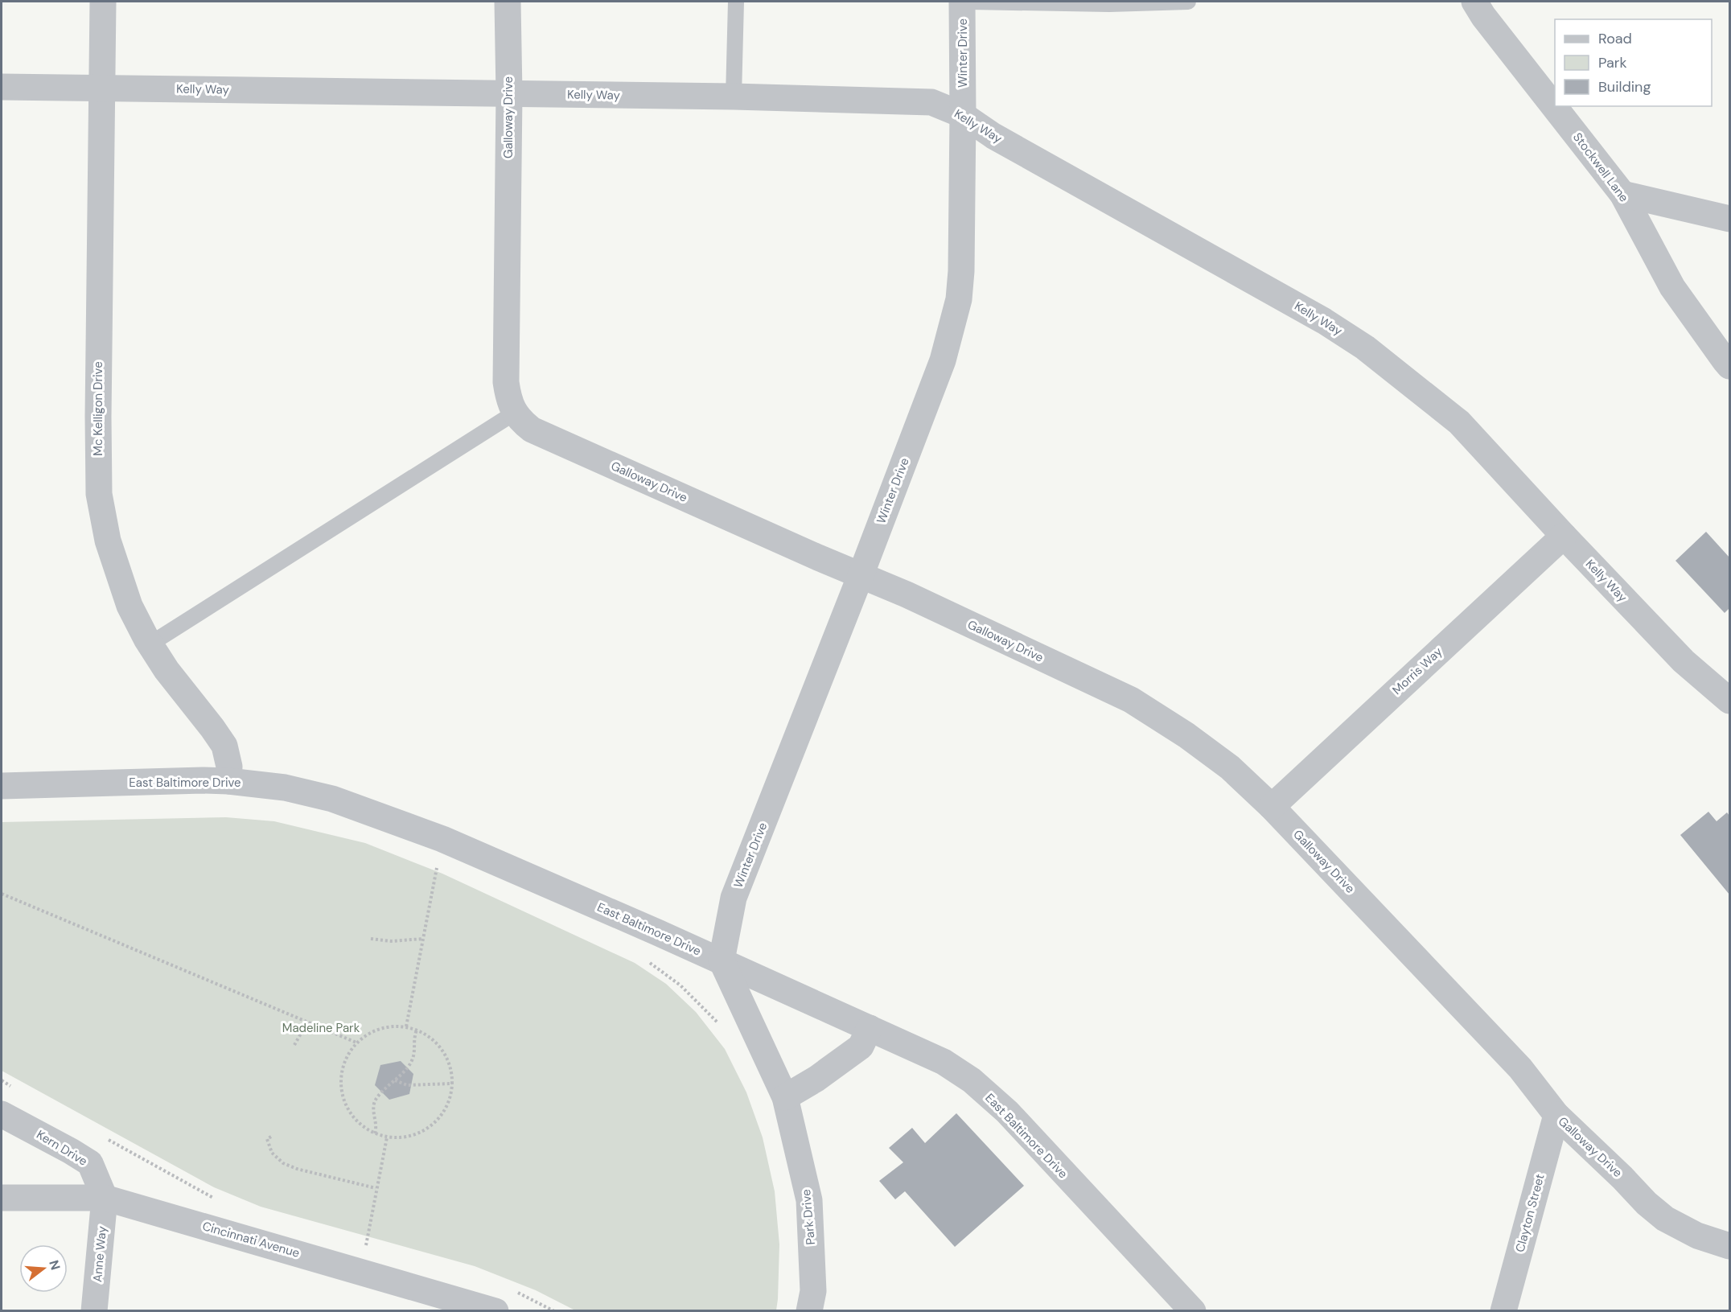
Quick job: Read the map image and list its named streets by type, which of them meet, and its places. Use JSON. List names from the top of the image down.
{
  "streets": {
    "street": [
      "Winter Drive",
      "Kelly Way",
      "Galloway Drive",
      "Stockwell Lane",
      "Mc Kelligon Drive",
      "Morris Way",
      "East Baltimore Drive",
      "Kern Drive",
      "Clayton Street",
      "Park Drive",
      "Cincinnati Avenue",
      "Anne Way"
    ]
  },
  "crossings": [
    ["Winter Drive", "Kelly Way"],
    ["Winter Drive", "Galloway Drive"],
    ["Winter Drive", "East Baltimore Drive"],
    ["Winter Drive", "Park Drive"],
    ["Kelly Way", "Galloway Drive"],
    ["Kelly Way", "Mc Kelligon Drive"],
    ["Kelly Way", "Morris Way"],
    ["Galloway Drive", "Morris Way"],
    ["Galloway Drive", "Clayton Street"],
    ["Mc Kelligon Drive", "East Baltimore Drive"],
    ["East Baltimore Drive", "Park Drive"],
    ["Kern Drive", "Cincinnati Avenue"],
    ["Kern Drive", "Anne Way"],
    ["Cincinnati Avenue", "Anne Way"]
  ],
  "parks": ["Madeline Park"],
  "legend": ["Road", "Park", "Building"],
  "north": "right"
}
